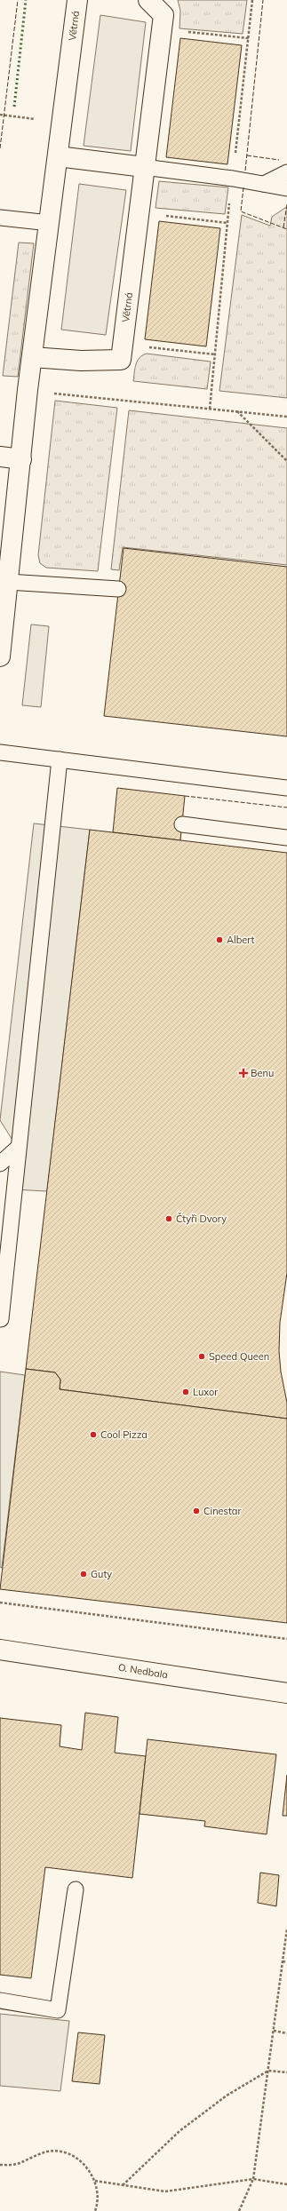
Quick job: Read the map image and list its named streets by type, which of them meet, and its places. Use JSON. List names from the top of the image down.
{
  "streets": {
    "street": ["Větrná", "O. Nedbala"]
  },
  "places": {
    "other": [
      "Albert",
      "Čtyři Dvory",
      "Speed Queen",
      "Luxor",
      "Cool Pizza",
      "Cinestar",
      "Guty"
    ],
    "health": ["Benu"]
  }
}
